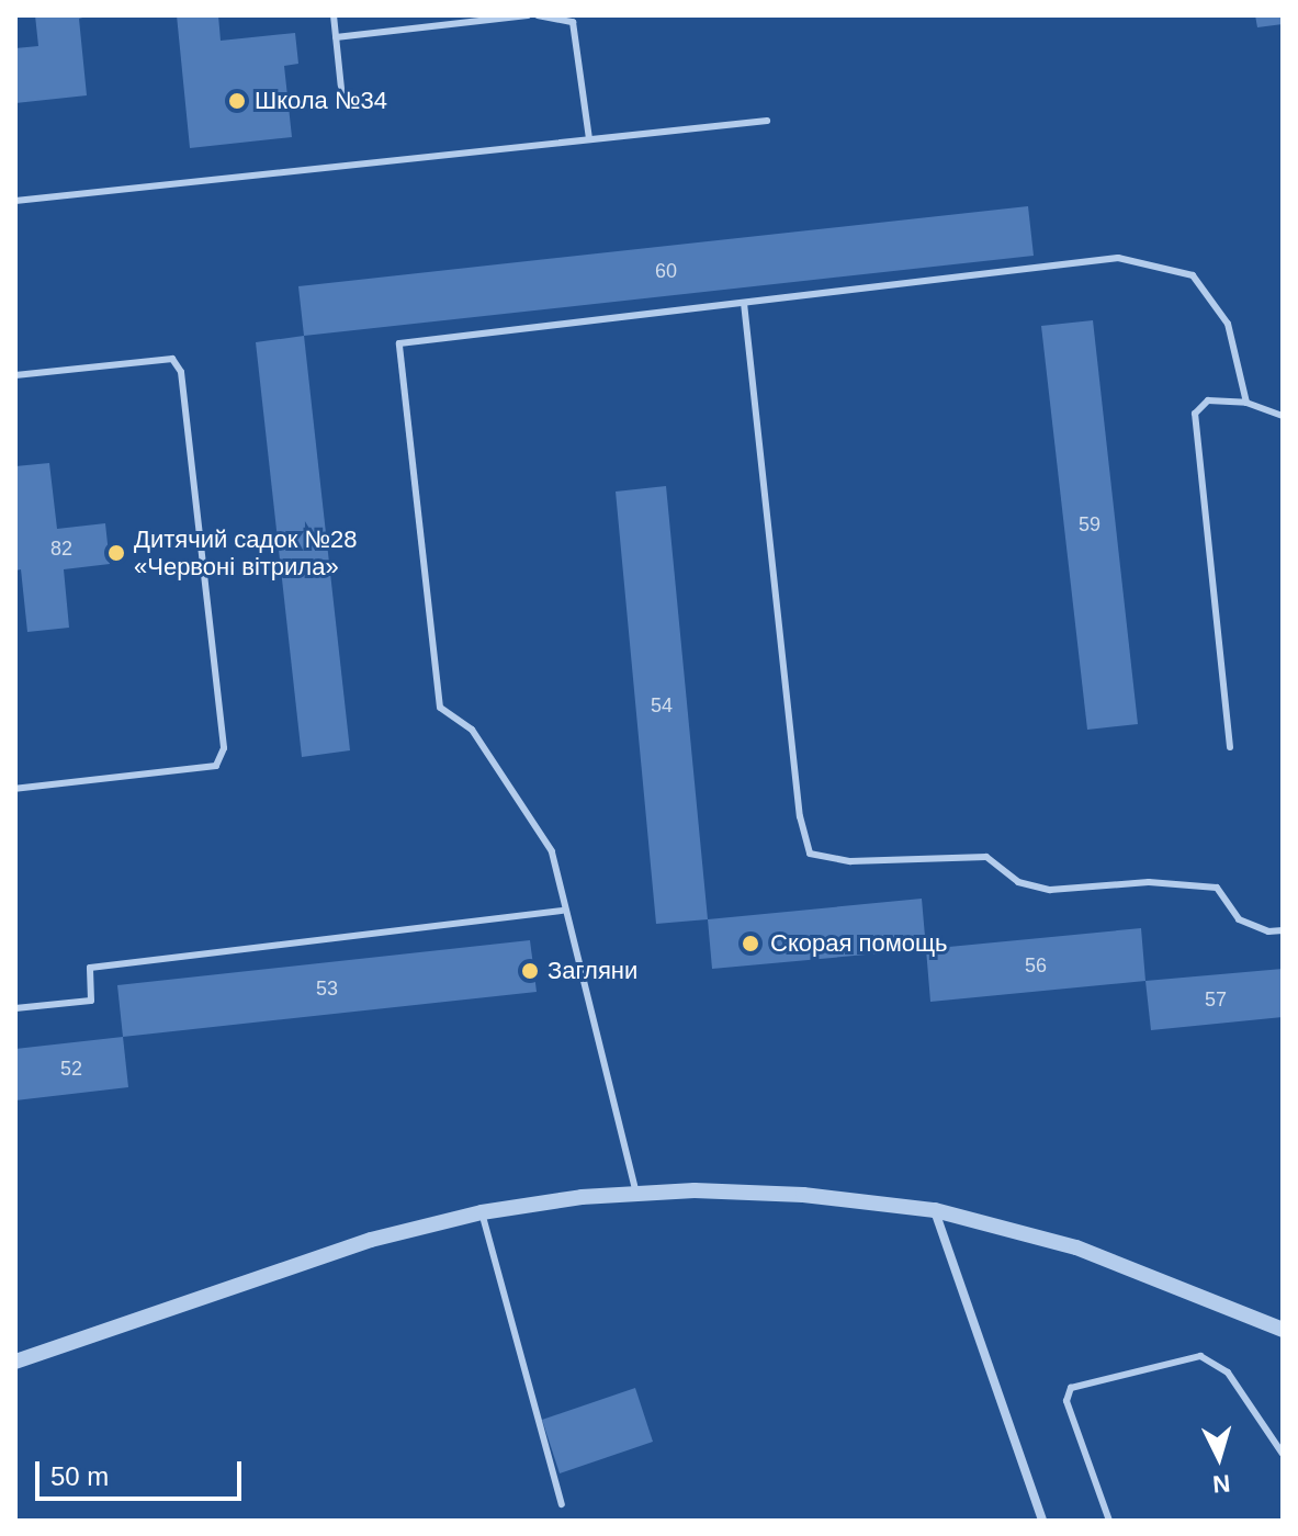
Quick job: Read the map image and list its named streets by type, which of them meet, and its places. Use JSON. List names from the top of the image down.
{
  "places": [
    "Школа №34",
    "Дитячий садок №28 «Червоні вітрила»",
    "Скорая помощь",
    "Загляни"
  ],
  "house_numbers": [
    "60",
    "59",
    "82",
    "54",
    "56",
    "53",
    "57",
    "52"
  ],
  "scale_bar": "50 m",
  "north": "bottom"
}
